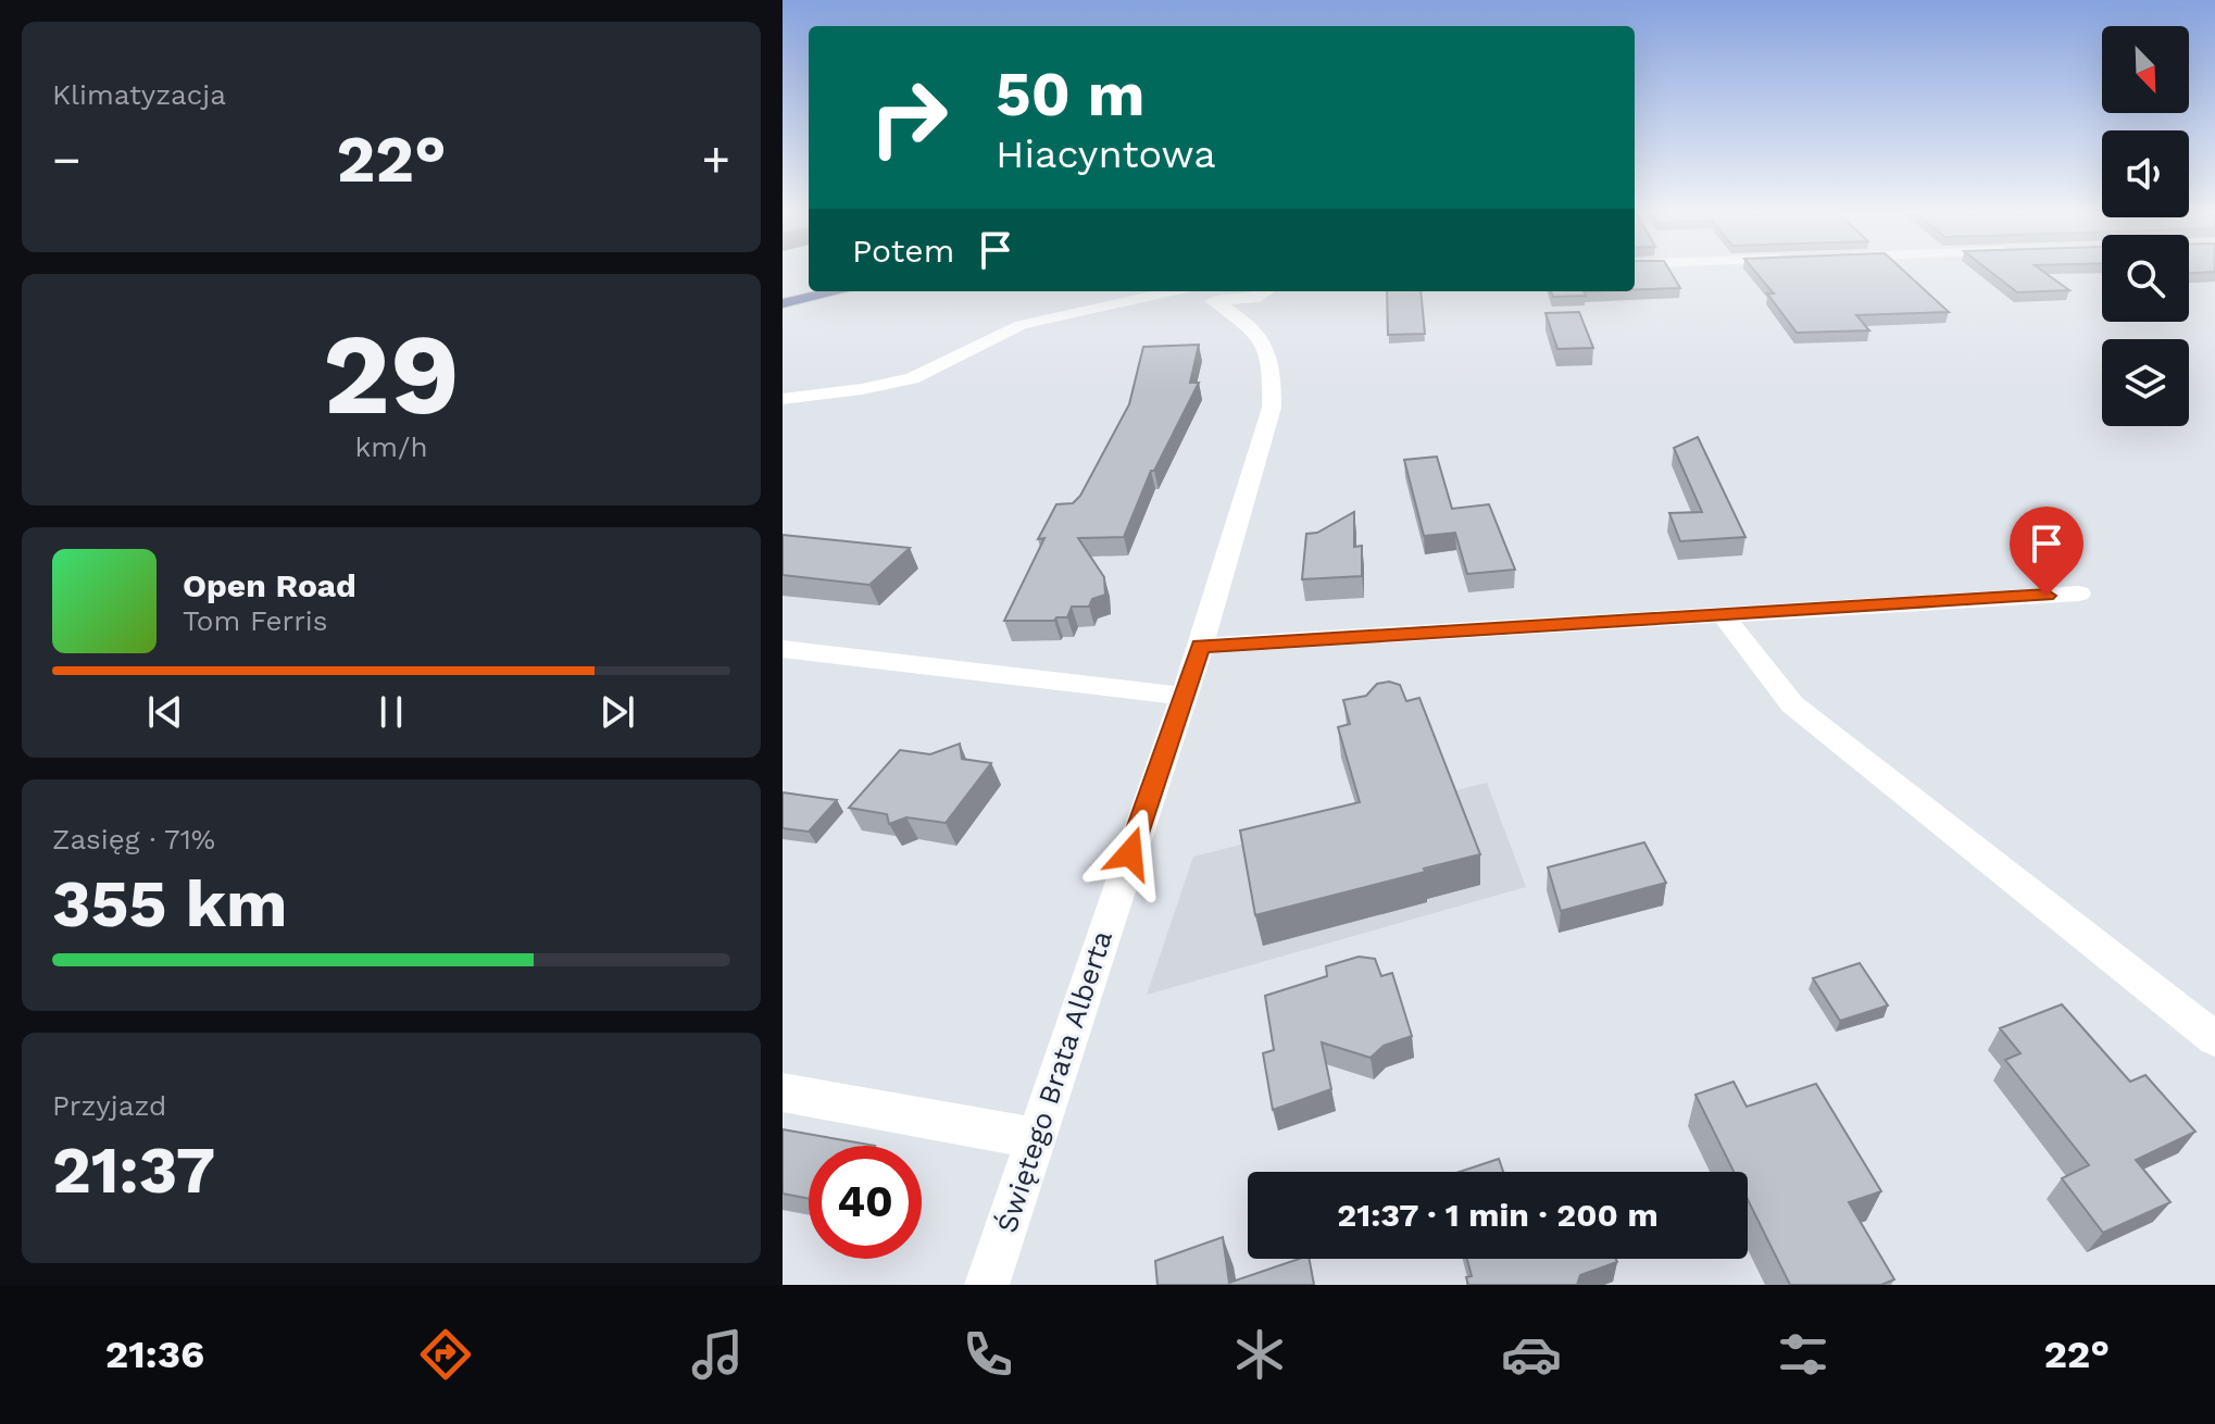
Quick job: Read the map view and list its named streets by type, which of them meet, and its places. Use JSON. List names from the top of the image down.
{
  "streets": {
    "street": ["Świętego Brata Alberta"]
  },
  "north": "bottom right",
  "page": {
    "tile": [
      "Klimatyzacja",
      ["29", "km/h"],
      ["Zasięg · 71%", "355 km"],
      ["Przyjazd", "21:37"]
    ],
    "turn": ["50 m", "Hiacyntowa"],
    "heat": ["−", "22°", "+"],
    "then": "Potem",
    "song": ["Open Road", "Tom Ferris"],
    "limit": "40",
    "trip": "21:37 · 1 min · 200 m",
    "tabs": ["21:36", "22°"]
  }
}
